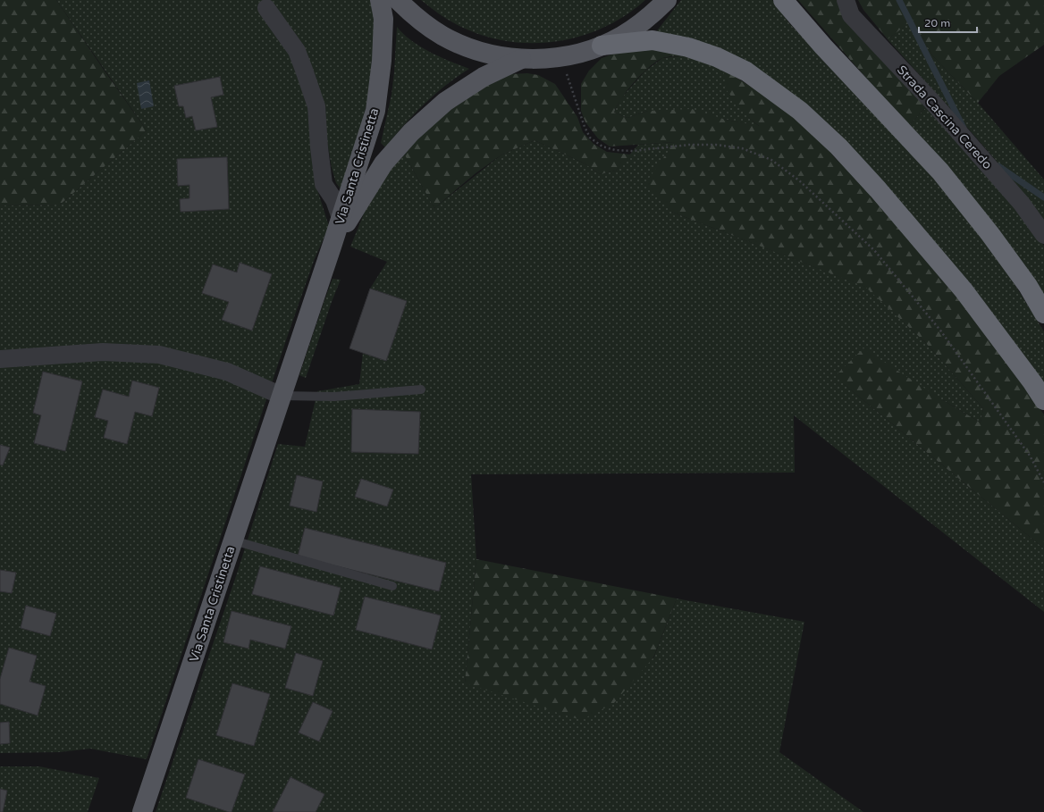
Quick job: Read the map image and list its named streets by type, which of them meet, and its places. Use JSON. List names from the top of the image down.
{
  "streets": {
    "main road": ["Via Santa Cristinetta"],
    "street": ["Strada Cascina Ceredo"]
  },
  "scale_bar": "20 m"
}
